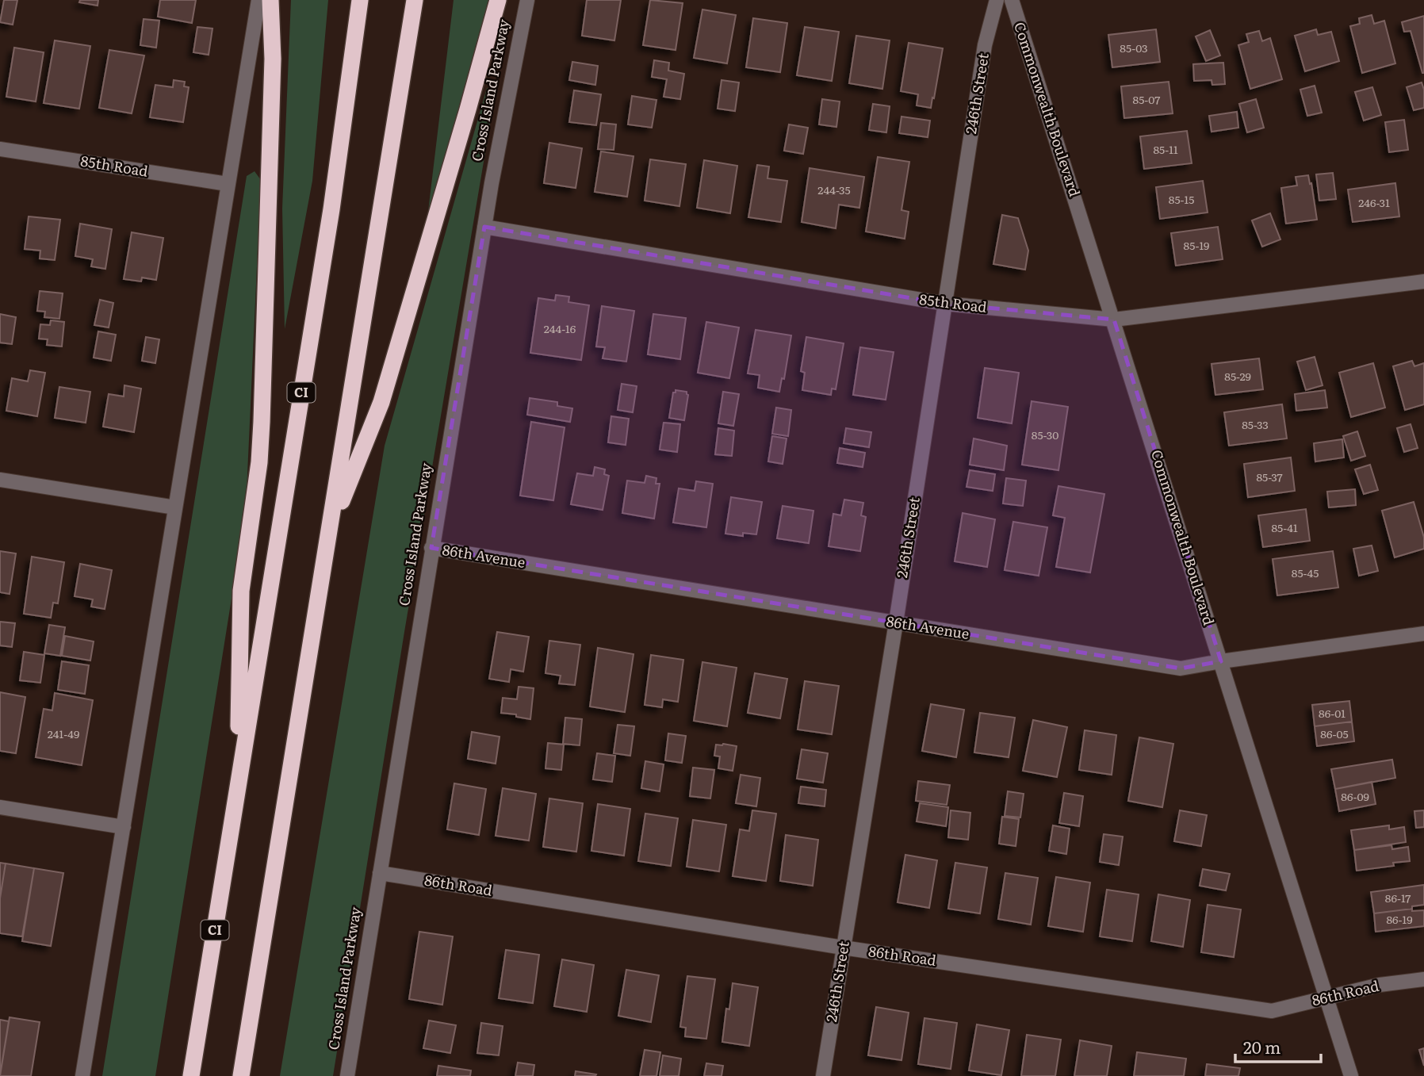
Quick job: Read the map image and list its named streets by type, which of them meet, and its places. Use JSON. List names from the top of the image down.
{
  "streets": {
    "highway": ["CI"],
    "street": [
      "Cross Island Parkway",
      "246th Street",
      "Commonwealth Boulevard",
      "85th Road",
      "86th Avenue",
      "86th Road"
    ]
  },
  "crossings": [
    ["Cross Island Parkway", "85th Road"],
    ["Cross Island Parkway", "86th Avenue"],
    ["Cross Island Parkway", "86th Road"],
    ["246th Street", "85th Road"],
    ["246th Street", "86th Avenue"],
    ["246th Street", "86th Road"],
    ["Commonwealth Boulevard", "85th Road"],
    ["Commonwealth Boulevard", "86th Avenue"],
    ["Commonwealth Boulevard", "86th Road"]
  ],
  "house_numbers": [
    "85-03",
    "85-07",
    "85-11",
    "244-35",
    "85-15",
    "246-31",
    "85-19",
    "244-16",
    "85-29",
    "85-33",
    "85-30",
    "85-37",
    "85-41",
    "85-45",
    "86-01",
    "241-49",
    "86-05",
    "86-09",
    "86-17",
    "86-19"
  ],
  "scale_bar": "20 m"
}
